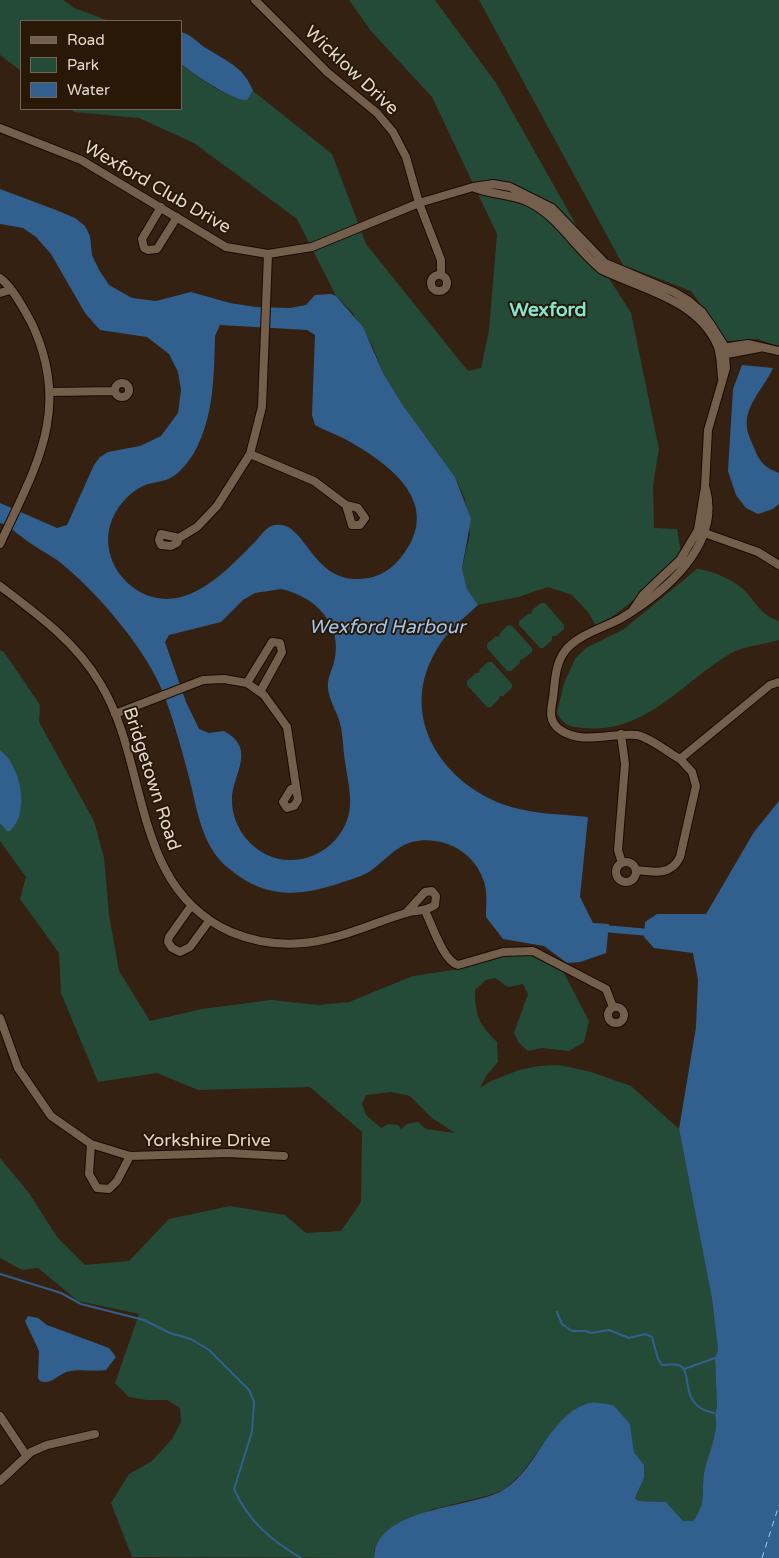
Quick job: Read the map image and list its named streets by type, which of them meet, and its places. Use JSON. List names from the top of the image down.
{
  "streets": {
    "street": [
      "Wicklow Drive",
      "Wexford Club Drive",
      "Bridgetown Road",
      "Yorkshire Drive"
    ]
  },
  "crossings": [
    ["Wicklow Drive", "Wexford Club Drive"]
  ],
  "districts": ["Wexford"],
  "water": ["Wexford Harbour"],
  "legend": ["Road", "Park", "Water"]
}
